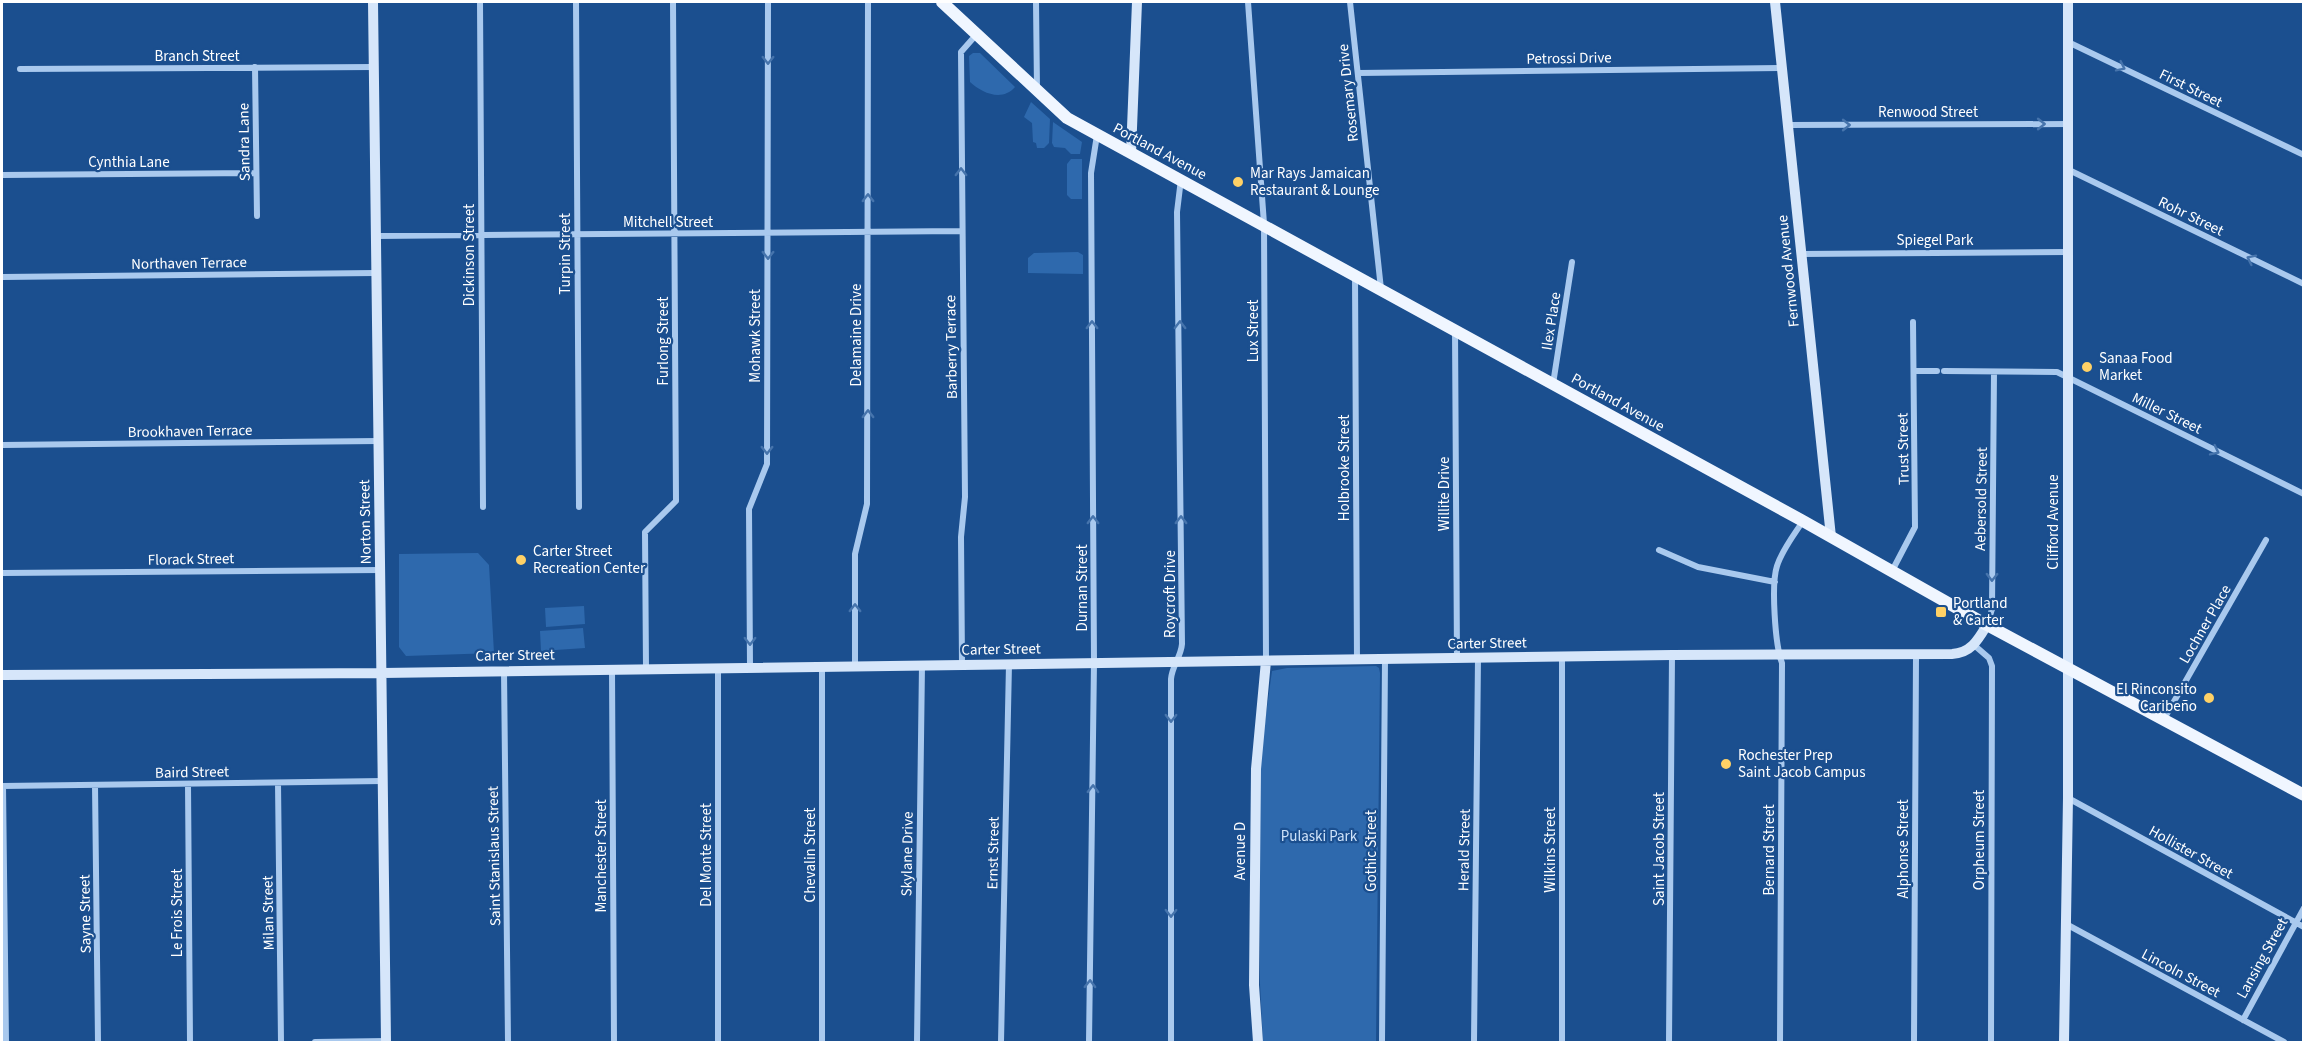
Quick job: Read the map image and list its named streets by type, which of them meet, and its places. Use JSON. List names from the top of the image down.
{
  "streets": {
    "main road": [
      "Portland Avenue",
      "Fernwood Avenue",
      "Norton Street",
      "Clifford Avenue",
      "Carter Street",
      "Avenue D"
    ],
    "street": [
      "Branch Street",
      "Petrossi Drive",
      "First Street",
      "Rosemary Drive",
      "Renwood Street",
      "Sandra Lane",
      "Cynthia Lane",
      "Rohr Street",
      "Mitchell Street",
      "Spiegel Park",
      "Turpin Street",
      "Dickinson Street",
      "Northaven Terrace",
      "Ilex Place",
      "Lux Street",
      "Delamaine Drive",
      "Mohawk Street",
      "Furlong Street",
      "Barberry Terrace",
      "Miller Street",
      "Brookhaven Terrace",
      "Trust Street",
      "Holbrooke Street",
      "Willite Drive",
      "Aebersold Street",
      "Florack Street",
      "Durnan Street",
      "Roycroft Drive",
      "Lochner Place",
      "Baird Street",
      "Orpheum Street",
      "Saint Jacob Street",
      "Alphonse Street",
      "Herald Street",
      "Wilkins Street",
      "Bernard Street",
      "Gothic Street",
      "Hollister Street",
      "Ernst Street",
      "Skylane Drive",
      "Del Monte Street",
      "Chevalin Street",
      "Saint Stanislaus Street",
      "Manchester Street",
      "Le Frois Street",
      "Milan Street",
      "Sayne Street",
      "Lansing Street",
      "Lincoln Street"
    ]
  },
  "crossings": [
    ["Branch Street", "Sandra Lane"],
    ["Branch Street", "Norton Street"],
    ["Petrossi Drive", "Rosemary Drive"],
    ["Petrossi Drive", "Fernwood Avenue"],
    ["First Street", "Clifford Avenue"],
    ["Rosemary Drive", "Portland Avenue"],
    ["Renwood Street", "Fernwood Avenue"],
    ["Renwood Street", "Clifford Avenue"],
    ["Sandra Lane", "Cynthia Lane"],
    ["Portland Avenue", "Fernwood Avenue"],
    ["Portland Avenue", "Ilex Place"],
    ["Portland Avenue", "Lux Street"],
    ["Portland Avenue", "Barberry Terrace"],
    ["Portland Avenue", "Trust Street"],
    ["Portland Avenue", "Holbrooke Street"],
    ["Portland Avenue", "Willite Drive"],
    ["Portland Avenue", "Aebersold Street"],
    ["Portland Avenue", "Clifford Avenue"],
    ["Portland Avenue", "Durnan Street"],
    ["Portland Avenue", "Roycroft Drive"],
    ["Portland Avenue", "Lochner Place"],
    ["Portland Avenue", "Bernard Street"],
    ["Rohr Street", "Clifford Avenue"],
    ["Mitchell Street", "Turpin Street"],
    ["Mitchell Street", "Dickinson Street"],
    ["Mitchell Street", "Delamaine Drive"],
    ["Mitchell Street", "Mohawk Street"],
    ["Mitchell Street", "Furlong Street"],
    ["Mitchell Street", "Barberry Terrace"],
    ["Mitchell Street", "Norton Street"],
    ["Spiegel Park", "Fernwood Avenue"],
    ["Spiegel Park", "Clifford Avenue"],
    ["Northaven Terrace", "Norton Street"],
    ["Lux Street", "Carter Street"],
    ["Lux Street", "Avenue D"],
    ["Delamaine Drive", "Carter Street"],
    ["Mohawk Street", "Carter Street"],
    ["Furlong Street", "Carter Street"],
    ["Barberry Terrace", "Carter Street"],
    ["Miller Street", "Trust Street"],
    ["Miller Street", "Aebersold Street"],
    ["Miller Street", "Clifford Avenue"],
    ["Brookhaven Terrace", "Norton Street"],
    ["Holbrooke Street", "Carter Street"],
    ["Willite Drive", "Carter Street"],
    ["Norton Street", "Florack Street"],
    ["Norton Street", "Carter Street"],
    ["Norton Street", "Baird Street"],
    ["Clifford Avenue", "Hollister Street"],
    ["Clifford Avenue", "Lincoln Street"],
    ["Durnan Street", "Carter Street"],
    ["Roycroft Drive", "Carter Street"],
    ["Carter Street", "Orpheum Street"],
    ["Carter Street", "Saint Jacob Street"],
    ["Carter Street", "Alphonse Street"],
    ["Carter Street", "Herald Street"],
    ["Carter Street", "Wilkins Street"],
    ["Carter Street", "Bernard Street"],
    ["Carter Street", "Avenue D"],
    ["Carter Street", "Gothic Street"],
    ["Carter Street", "Ernst Street"],
    ["Carter Street", "Skylane Drive"],
    ["Carter Street", "Del Monte Street"],
    ["Carter Street", "Chevalin Street"],
    ["Carter Street", "Saint Stanislaus Street"],
    ["Carter Street", "Manchester Street"],
    ["Baird Street", "Le Frois Street"],
    ["Baird Street", "Milan Street"],
    ["Baird Street", "Sayne Street"],
    ["Hollister Street", "Lansing Street"],
    ["Lansing Street", "Lincoln Street"]
  ],
  "one_way": [
    "First Street",
    "Renwood Street",
    "Rohr Street",
    "Delamaine Drive",
    "Mohawk Street",
    "Miller Street",
    "Aebersold Street",
    "Durnan Street"
  ],
  "parks": ["Pulaski Park"],
  "places": {
    "other": [
      "Mar Rays Jamaican Restaurant & Lounge",
      "Sanaa Food Market",
      "Carter Street Recreation Center",
      "El Rinconsito Caribeño",
      "Rochester Prep Saint Jacob Campus"
    ],
    "transit": ["Portland & Carter"]
  }
}
